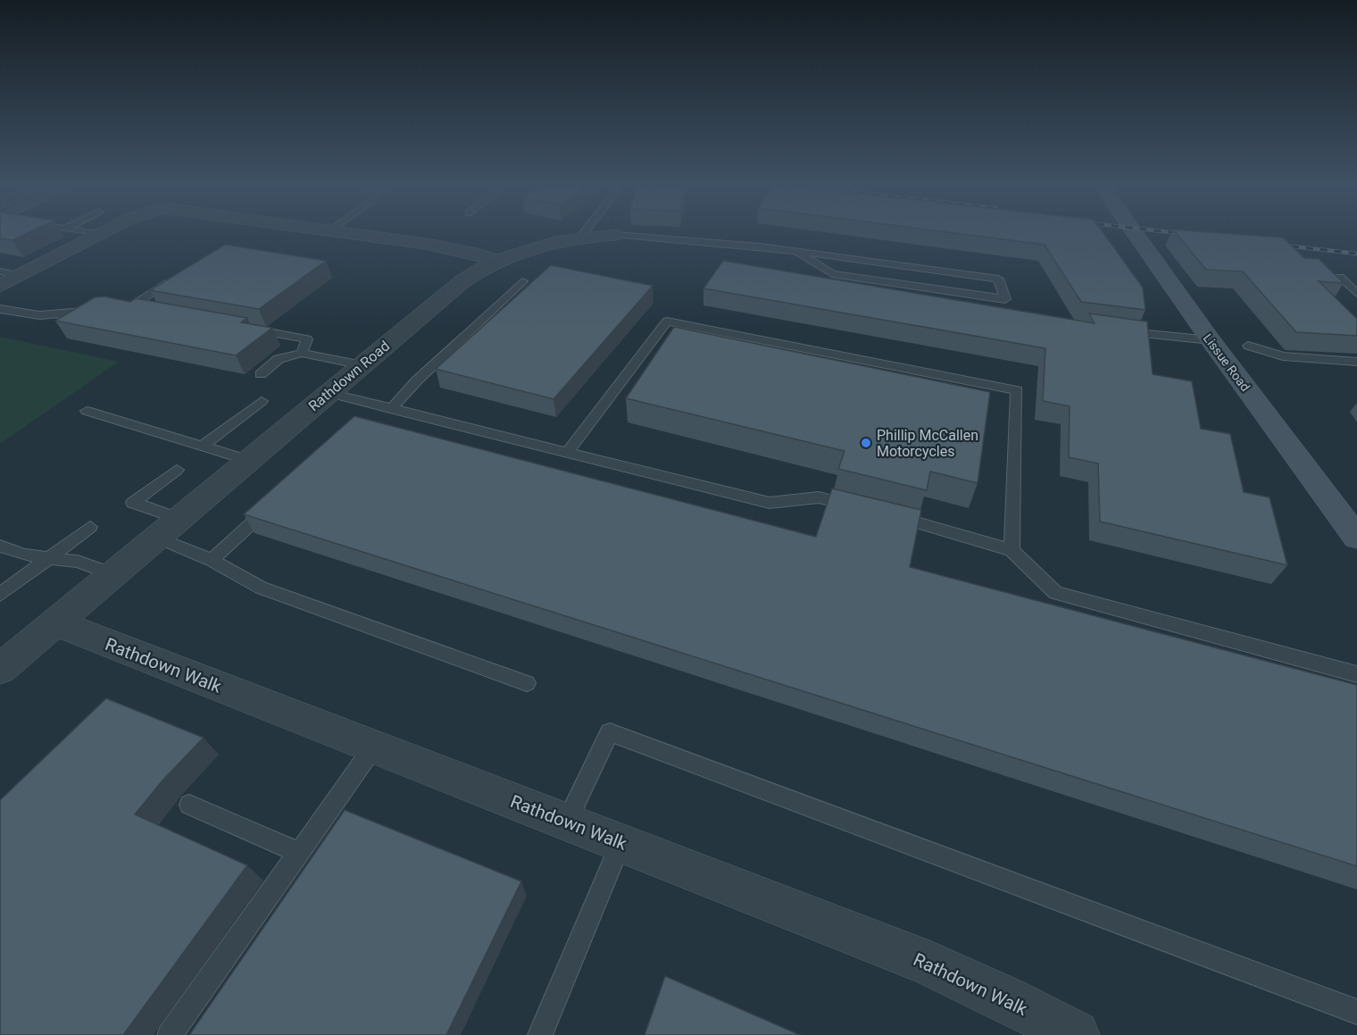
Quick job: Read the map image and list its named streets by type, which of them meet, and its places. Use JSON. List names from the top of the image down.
{
  "streets": {
    "street": ["Lissue Road", "Rathdown Road", "Rathdown Walk"]
  },
  "crossings": [
    ["Rathdown Road", "Rathdown Walk"]
  ],
  "places": ["Phillip McCallen Motorcycles"]
}
